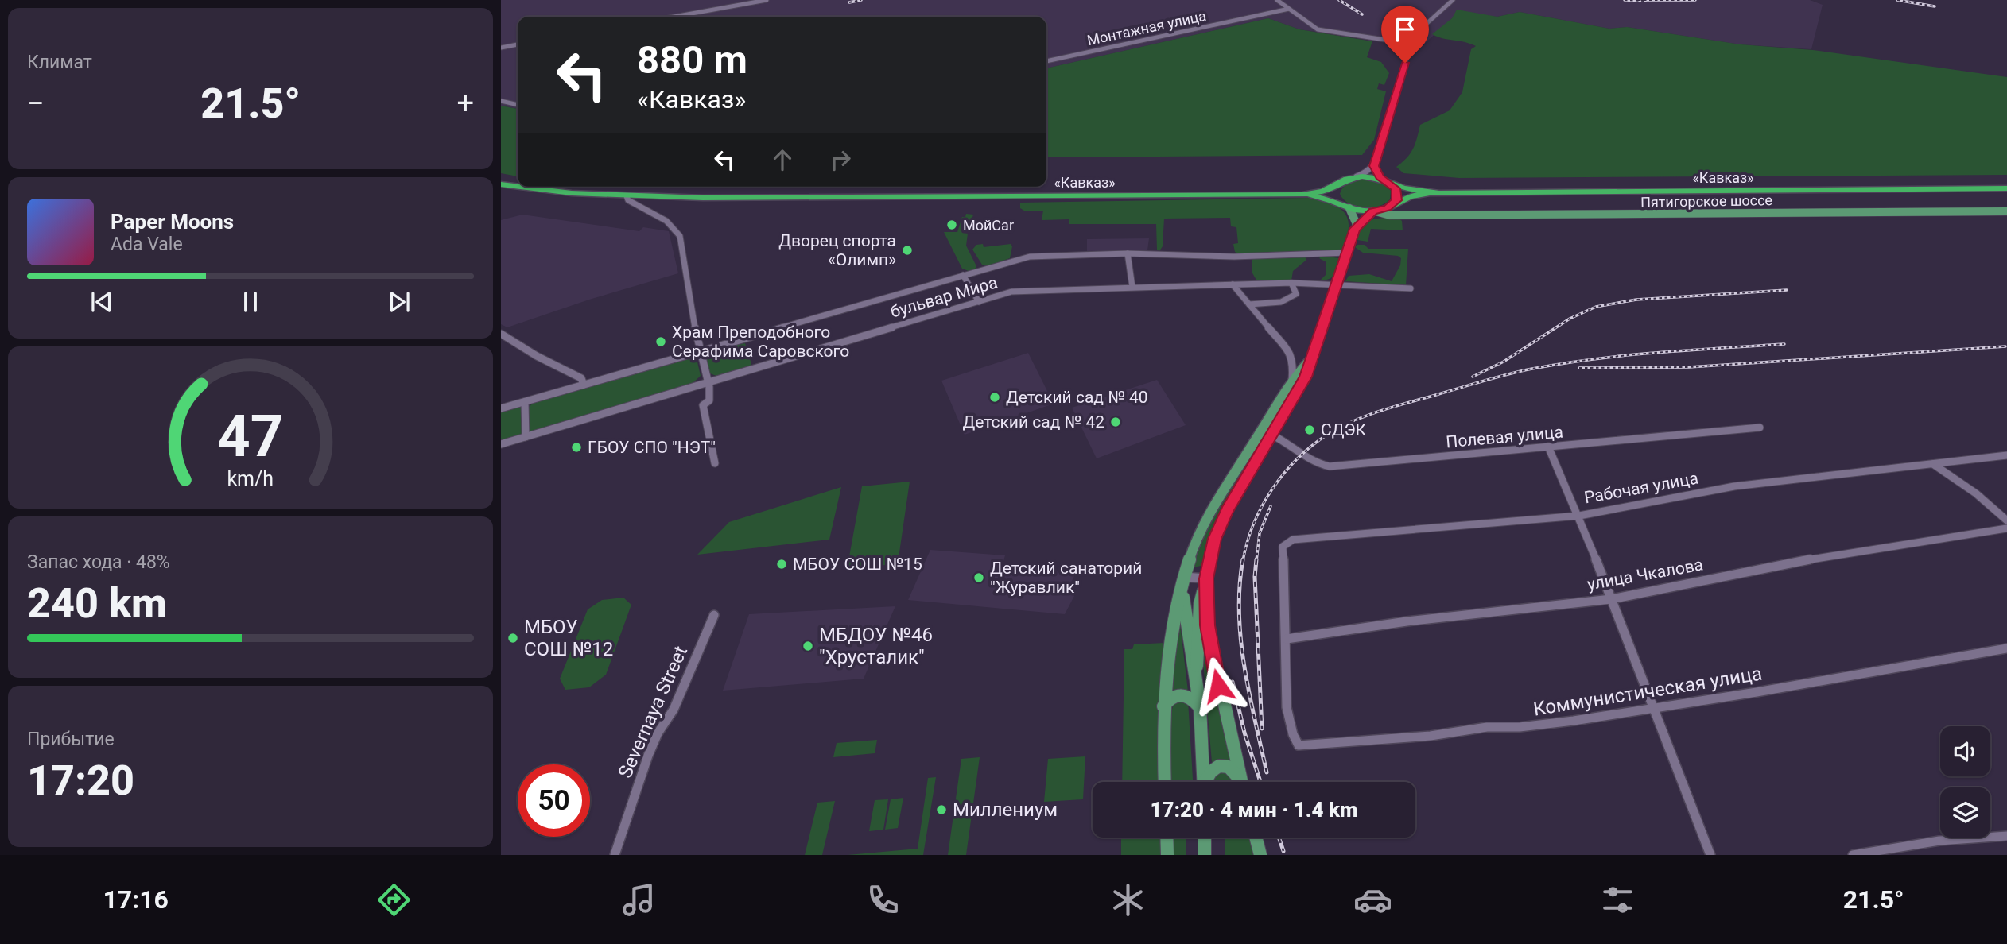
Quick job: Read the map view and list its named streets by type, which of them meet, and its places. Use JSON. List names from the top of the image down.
{
  "streets": {
    "highway": ["«Кавказ»"],
    "main road": ["Пятигорское шоссе"],
    "street": [
      "Монтажная улица",
      "бульвар Мира",
      "Полевая улица",
      "Рабочая улица",
      "улица Чкалова",
      "Коммунистическая улица",
      "Severnaya Street"
    ]
  },
  "crossings": [
    ["«Кавказ»", "Пятигорское шоссе"],
    ["Рабочая улица", "улица Чкалова"],
    ["Рабочая улица", "Коммунистическая улица"],
    ["улица Чкалова", "Коммунистическая улица"]
  ],
  "places": [
    "МойCar",
    "Дворец спорта «Олимп»",
    "Храм Преподобного Серафима Саровского",
    "Детский сад № 40",
    "Детский сад № 42",
    "СДЭК",
    "ГБОУ СПО \"НЭТ\"",
    "МБОУ СОШ №15",
    "Детский санаторий \"Журавлик\"",
    "МБОУ СОШ №12",
    "МБДОУ №46 \"Хрусталик\"",
    "Миллениум"
  ],
  "page": {
    "tile": [
      "Климат",
      ["Запас хода · 48%", "240 km"],
      ["Прибытие", "17:20"]
    ],
    "turn": ["880 m", "«Кавказ»"],
    "heat": ["−", "21.5°", "+"],
    "song": ["Paper Moons", "Ada Vale"],
    "limit": "50",
    "trip": "17:20 · 4 мин · 1.4 km",
    "tabs": ["17:16", "21.5°"],
    "gauge": ["47", "km/h"]
  }
}
